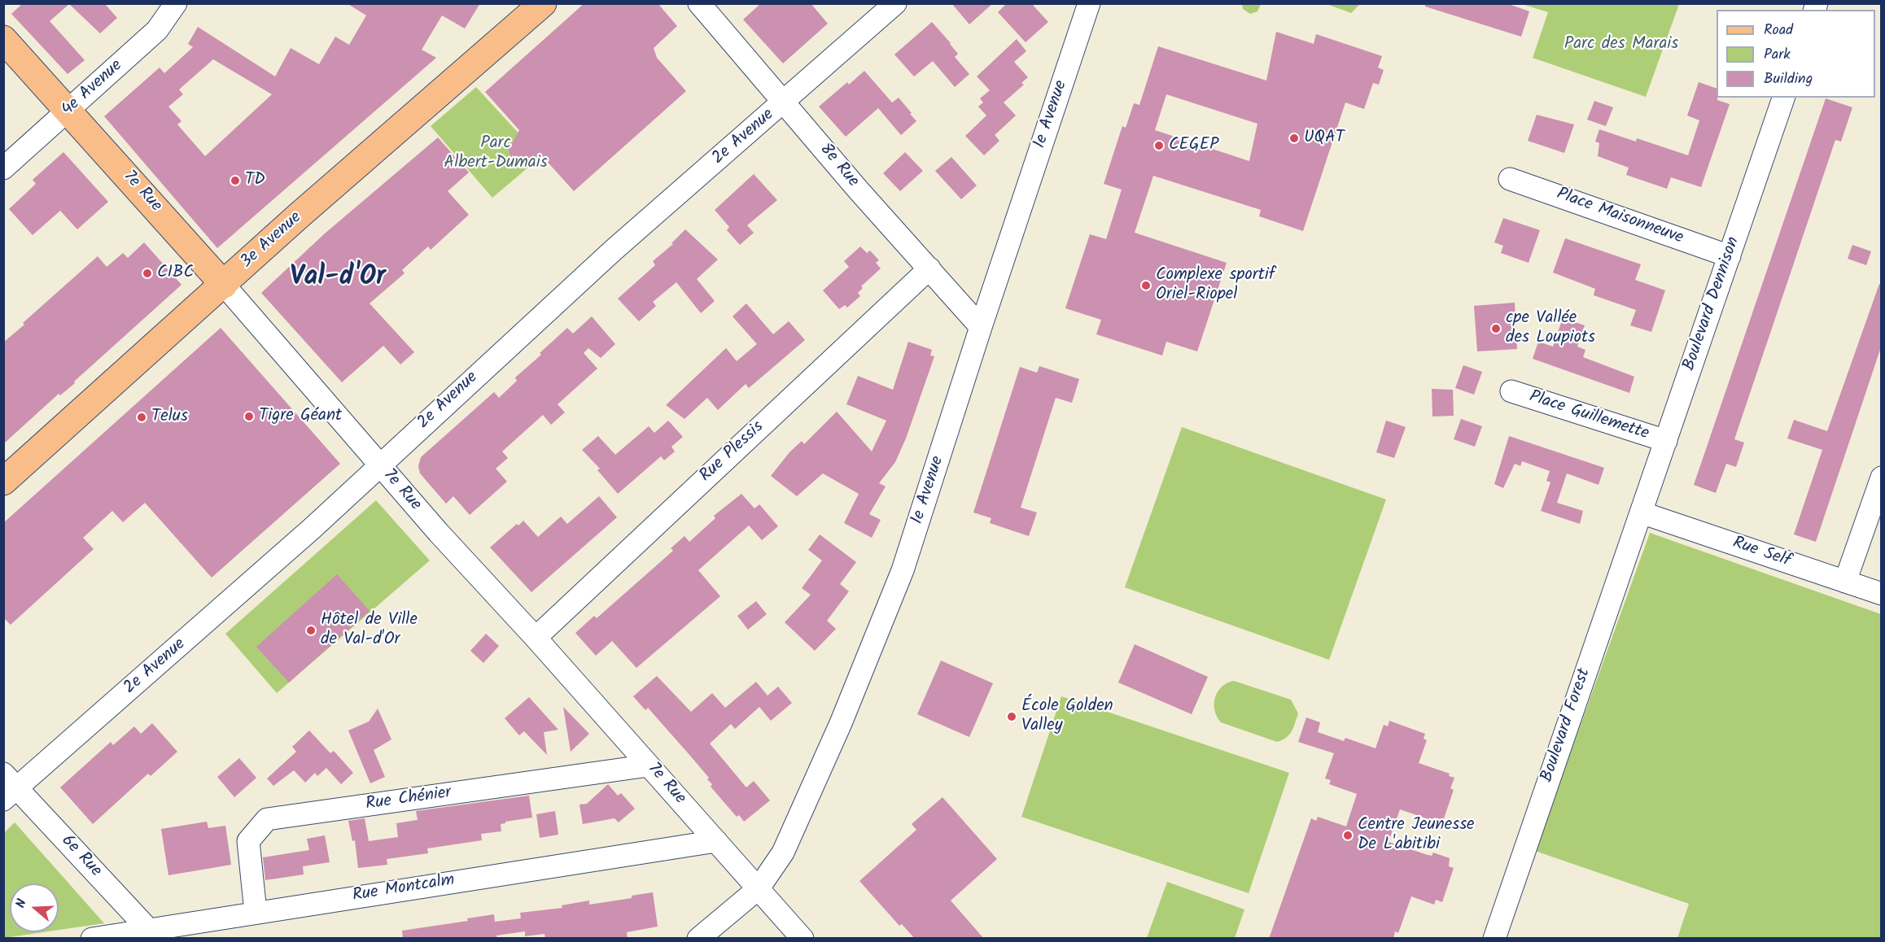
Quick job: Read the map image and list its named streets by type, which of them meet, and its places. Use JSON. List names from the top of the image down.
{
  "streets": {
    "main road": ["7e Rue", "3e Avenue"],
    "street": [
      "4e Avenue",
      "1e Avenue",
      "2e Avenue",
      "8e Rue",
      "Place Maisonneuve",
      "Boulevard Dennison",
      "Place Guillemette",
      "Rue Plessis",
      "Rue Self",
      "Boulevard Forest",
      "Rue Chénier",
      "6e Rue",
      "Rue Montcalm"
    ]
  },
  "crossings": [
    ["4e Avenue", "7e Rue"],
    ["1e Avenue", "8e Rue"],
    ["1e Avenue", "7e Rue"],
    ["2e Avenue", "8e Rue"],
    ["2e Avenue", "7e Rue"],
    ["2e Avenue", "6e Rue"],
    ["8e Rue", "Rue Plessis"],
    ["7e Rue", "3e Avenue"],
    ["7e Rue", "Rue Plessis"],
    ["7e Rue", "Rue Chénier"],
    ["7e Rue", "Rue Montcalm"],
    ["Place Maisonneuve", "Boulevard Dennison"],
    ["Boulevard Dennison", "Place Guillemette"],
    ["Boulevard Dennison", "Rue Self"],
    ["Boulevard Dennison", "Boulevard Forest"],
    ["Rue Self", "Boulevard Forest"],
    ["Rue Chénier", "Rue Montcalm"],
    ["6e Rue", "Rue Montcalm"]
  ],
  "districts": ["Val-d'Or"],
  "parks": ["Parc des Marais", "Parc Albert-Dumais"],
  "places": [
    "UQAT",
    "CEGEP",
    "TD",
    "CIBC",
    "Complexe sportif Oriel-Riopel",
    "cpe Vallée des Loupiots",
    "Tigre Géant",
    "Telus",
    "Hôtel de Ville de Val-d'Or",
    "École Golden Valley",
    "Centre Jeunesse De L'abitibi"
  ],
  "legend": ["Road", "Park", "Building"],
  "north": "left"
}
